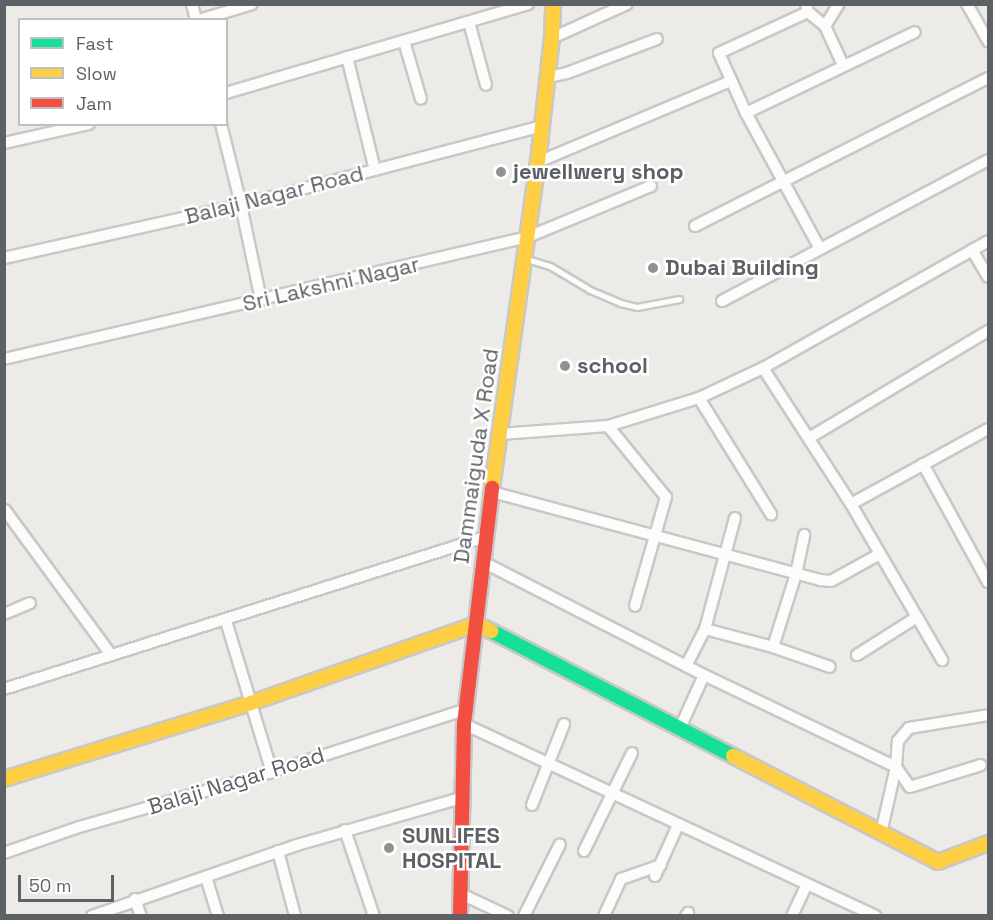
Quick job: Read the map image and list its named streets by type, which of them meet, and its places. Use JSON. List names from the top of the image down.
{
  "streets": {
    "street": ["Balaji Nagar Road", "Sri Lakshni Nagar", "Dammaiguda X Road"]
  },
  "crossings": [
    ["Balaji Nagar Road", "Dammaiguda X Road"],
    ["Sri Lakshni Nagar", "Dammaiguda X Road"]
  ],
  "places": [
    "jewellwery shop",
    "Dubai Building",
    "school",
    "SUNLIFES HOSPITAL"
  ],
  "legend": ["Fast", "Slow", "Jam"],
  "scale_bar": "50 m"
}
